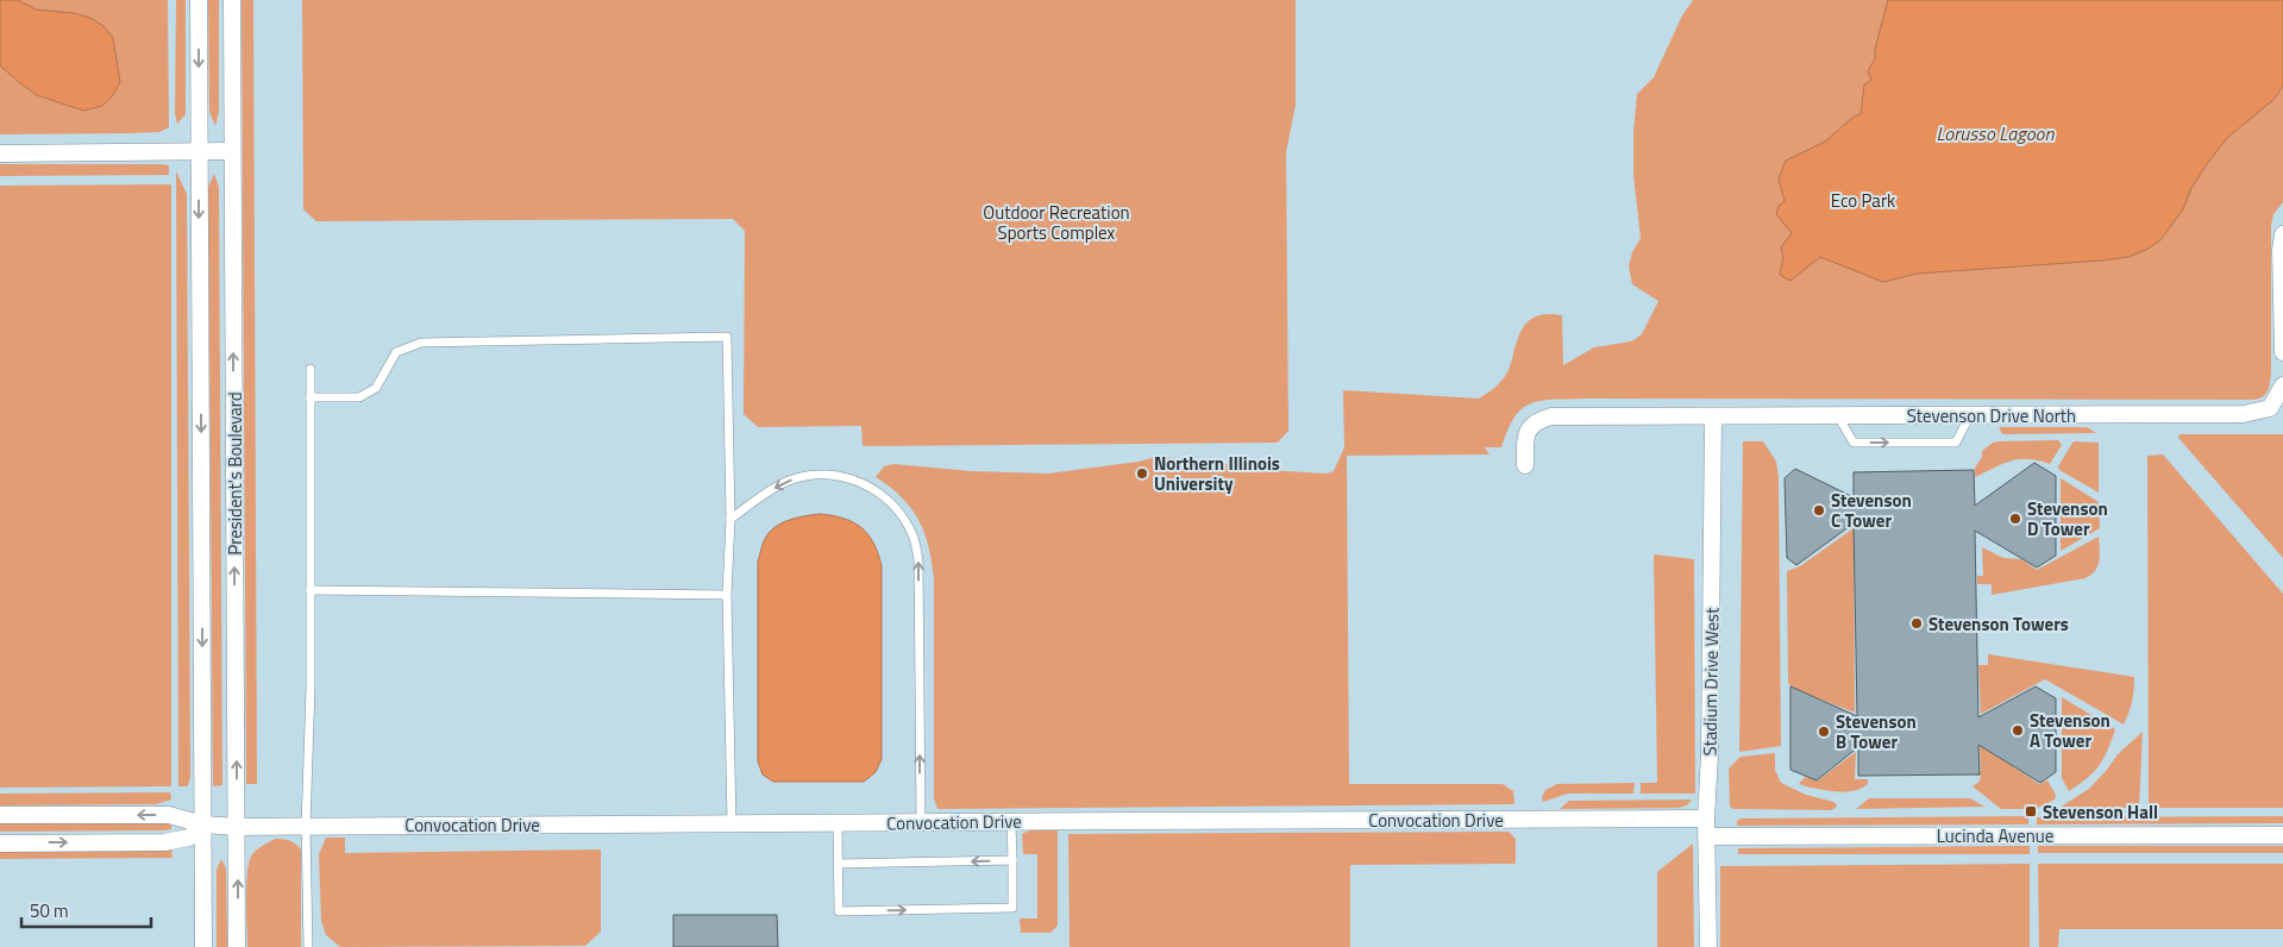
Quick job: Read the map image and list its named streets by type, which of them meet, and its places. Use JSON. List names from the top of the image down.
{
  "streets": {
    "street": [
      "Stevenson Drive North",
      "President's Boulevard",
      "Stadium Drive West",
      "Convocation Drive",
      "Lucinda Avenue"
    ]
  },
  "crossings": [
    ["Stevenson Drive North", "Stadium Drive West"],
    ["President's Boulevard", "Convocation Drive"],
    ["Stadium Drive West", "Convocation Drive"],
    ["Stadium Drive West", "Lucinda Avenue"]
  ],
  "water": ["Lorusso Lagoon"],
  "parks": ["Eco Park", "Outdoor Recreation Sports Complex"],
  "places": {
    "other": [
      "Northern Illinois University",
      "Stevenson C Tower",
      "Stevenson D Tower",
      "Stevenson Towers",
      "Stevenson A Tower",
      "Stevenson B Tower"
    ],
    "transit": ["Stevenson Hall"]
  },
  "scale_bar": "50 m"
}
